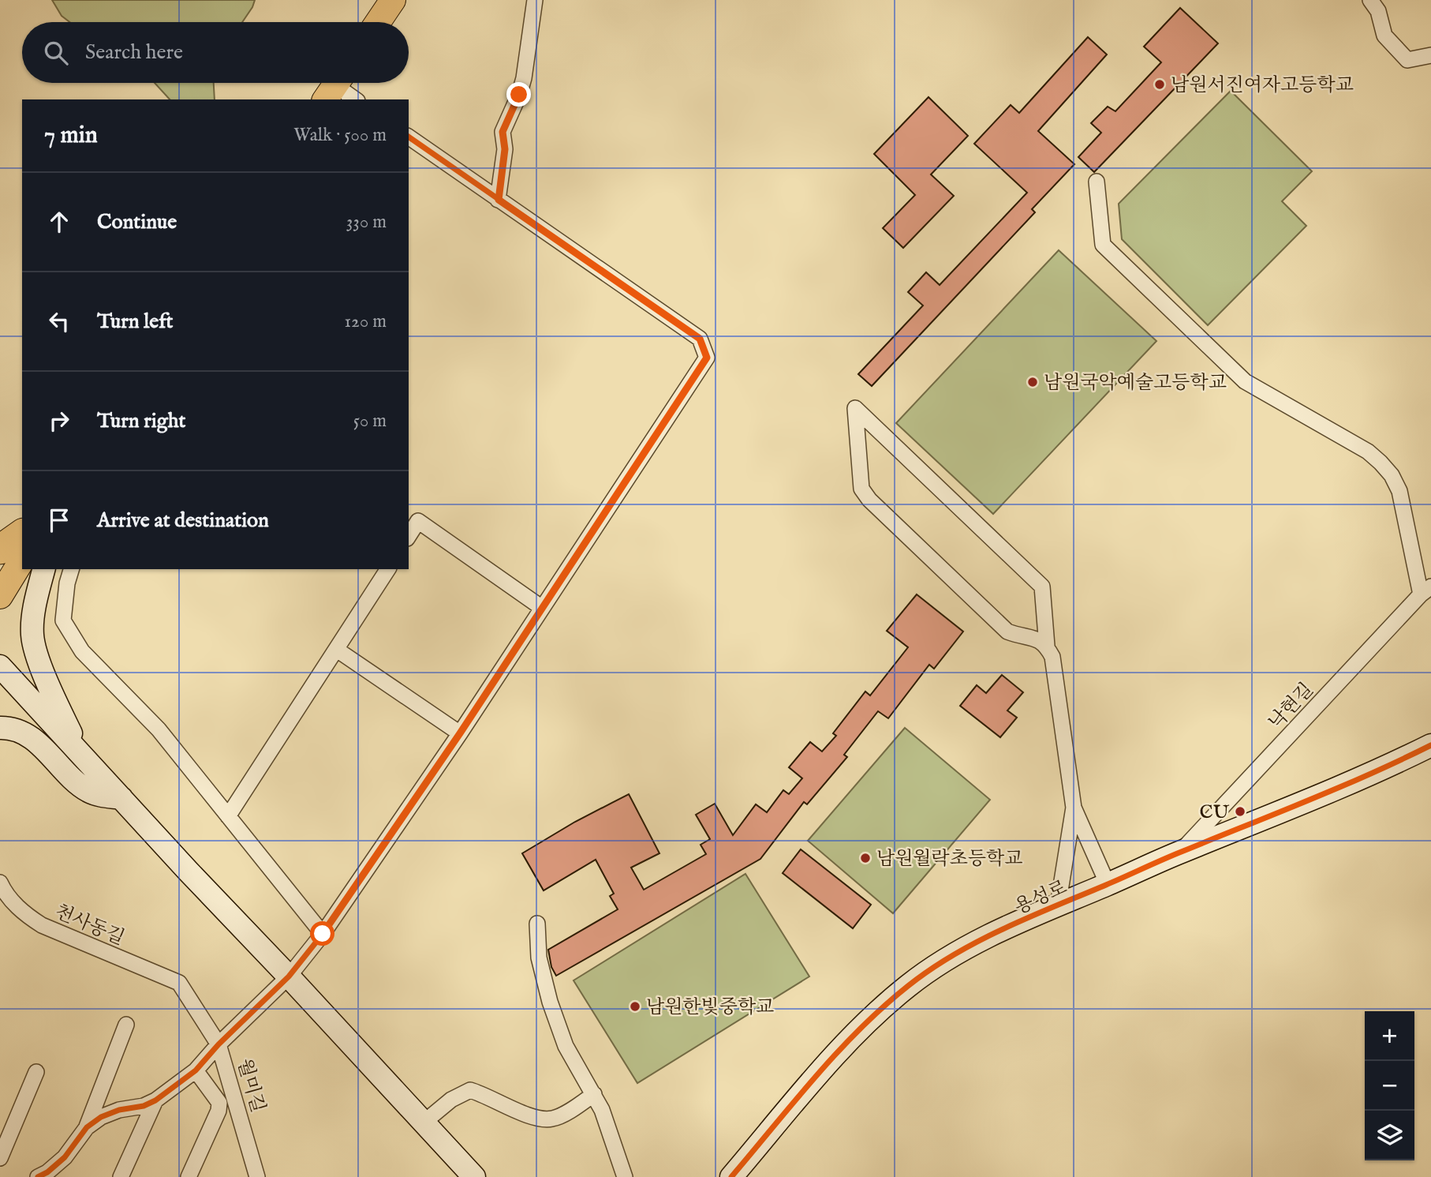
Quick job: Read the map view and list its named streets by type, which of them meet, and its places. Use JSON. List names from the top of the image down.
{
  "streets": {
    "street": [
      "낙현길",
      "용성로",
      "천사동길",
      "월미길"
    ]
  },
  "crossings": [
    ["낙현길", "용성로"],
    ["천사동길", "월미길"]
  ],
  "places": [
    "남원서진여자고등학교",
    "남원국악예술고등학교",
    "CU",
    "남원월락초등학교",
    "남원한빛중학교"
  ],
  "page": {
    "search": "Search here",
    "heading": ["7 min", "Walk · 500 m"],
    "list": [
      ["Continue", "330 m"],
      ["Turn left", "120 m"],
      ["Turn right", "50 m"],
      "Arrive at destination"
    ],
    "map_buttons": ["+", "−"]
  }
}
